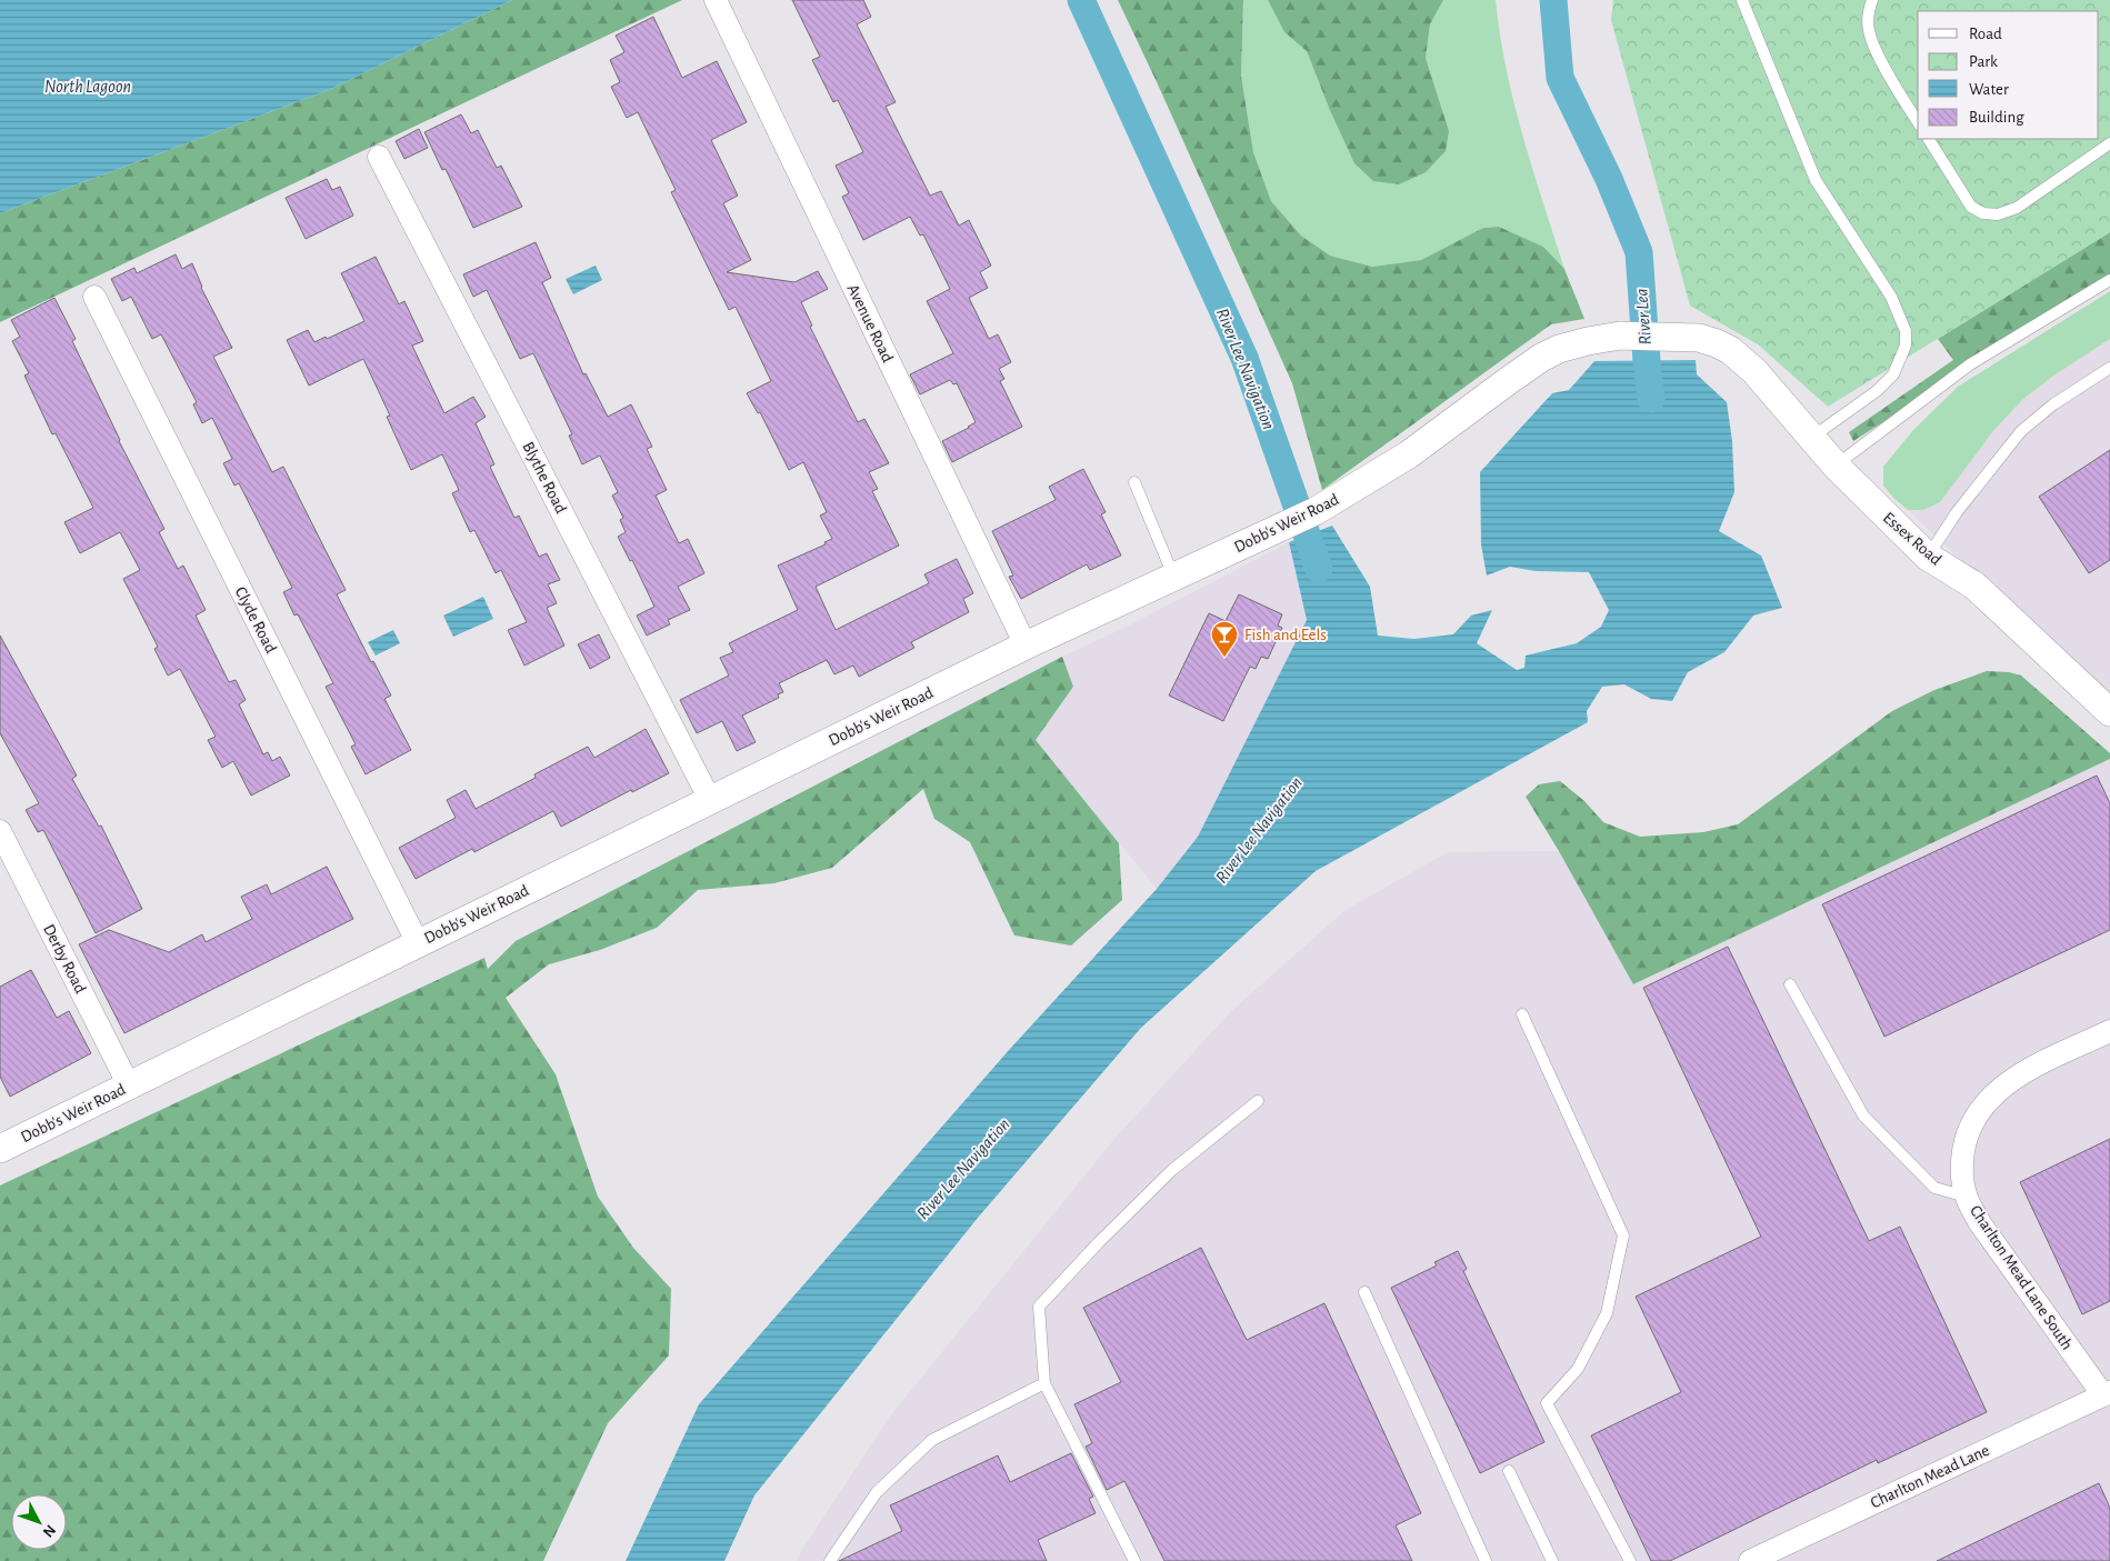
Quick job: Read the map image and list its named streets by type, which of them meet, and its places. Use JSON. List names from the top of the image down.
{
  "streets": {
    "street": [
      "Avenue Road",
      "Blythe Road",
      "Dobb's Weir Road",
      "Essex Road",
      "Clyde Road",
      "Derby Road",
      "Charlton Mead Lane South",
      "Charlton Mead Lane"
    ]
  },
  "crossings": [
    ["Avenue Road", "Dobb's Weir Road"],
    ["Blythe Road", "Dobb's Weir Road"],
    ["Dobb's Weir Road", "Essex Road"],
    ["Dobb's Weir Road", "Clyde Road"],
    ["Dobb's Weir Road", "Derby Road"],
    ["Charlton Mead Lane South", "Charlton Mead Lane"]
  ],
  "water": ["North Lagoon", "River Lea", "River Lee Navigation"],
  "places": {
    "bar": ["Fish and Eels"]
  },
  "legend": [
    "Road",
    "Park",
    "Water",
    "Building"
  ],
  "north": "bottom right"
}
